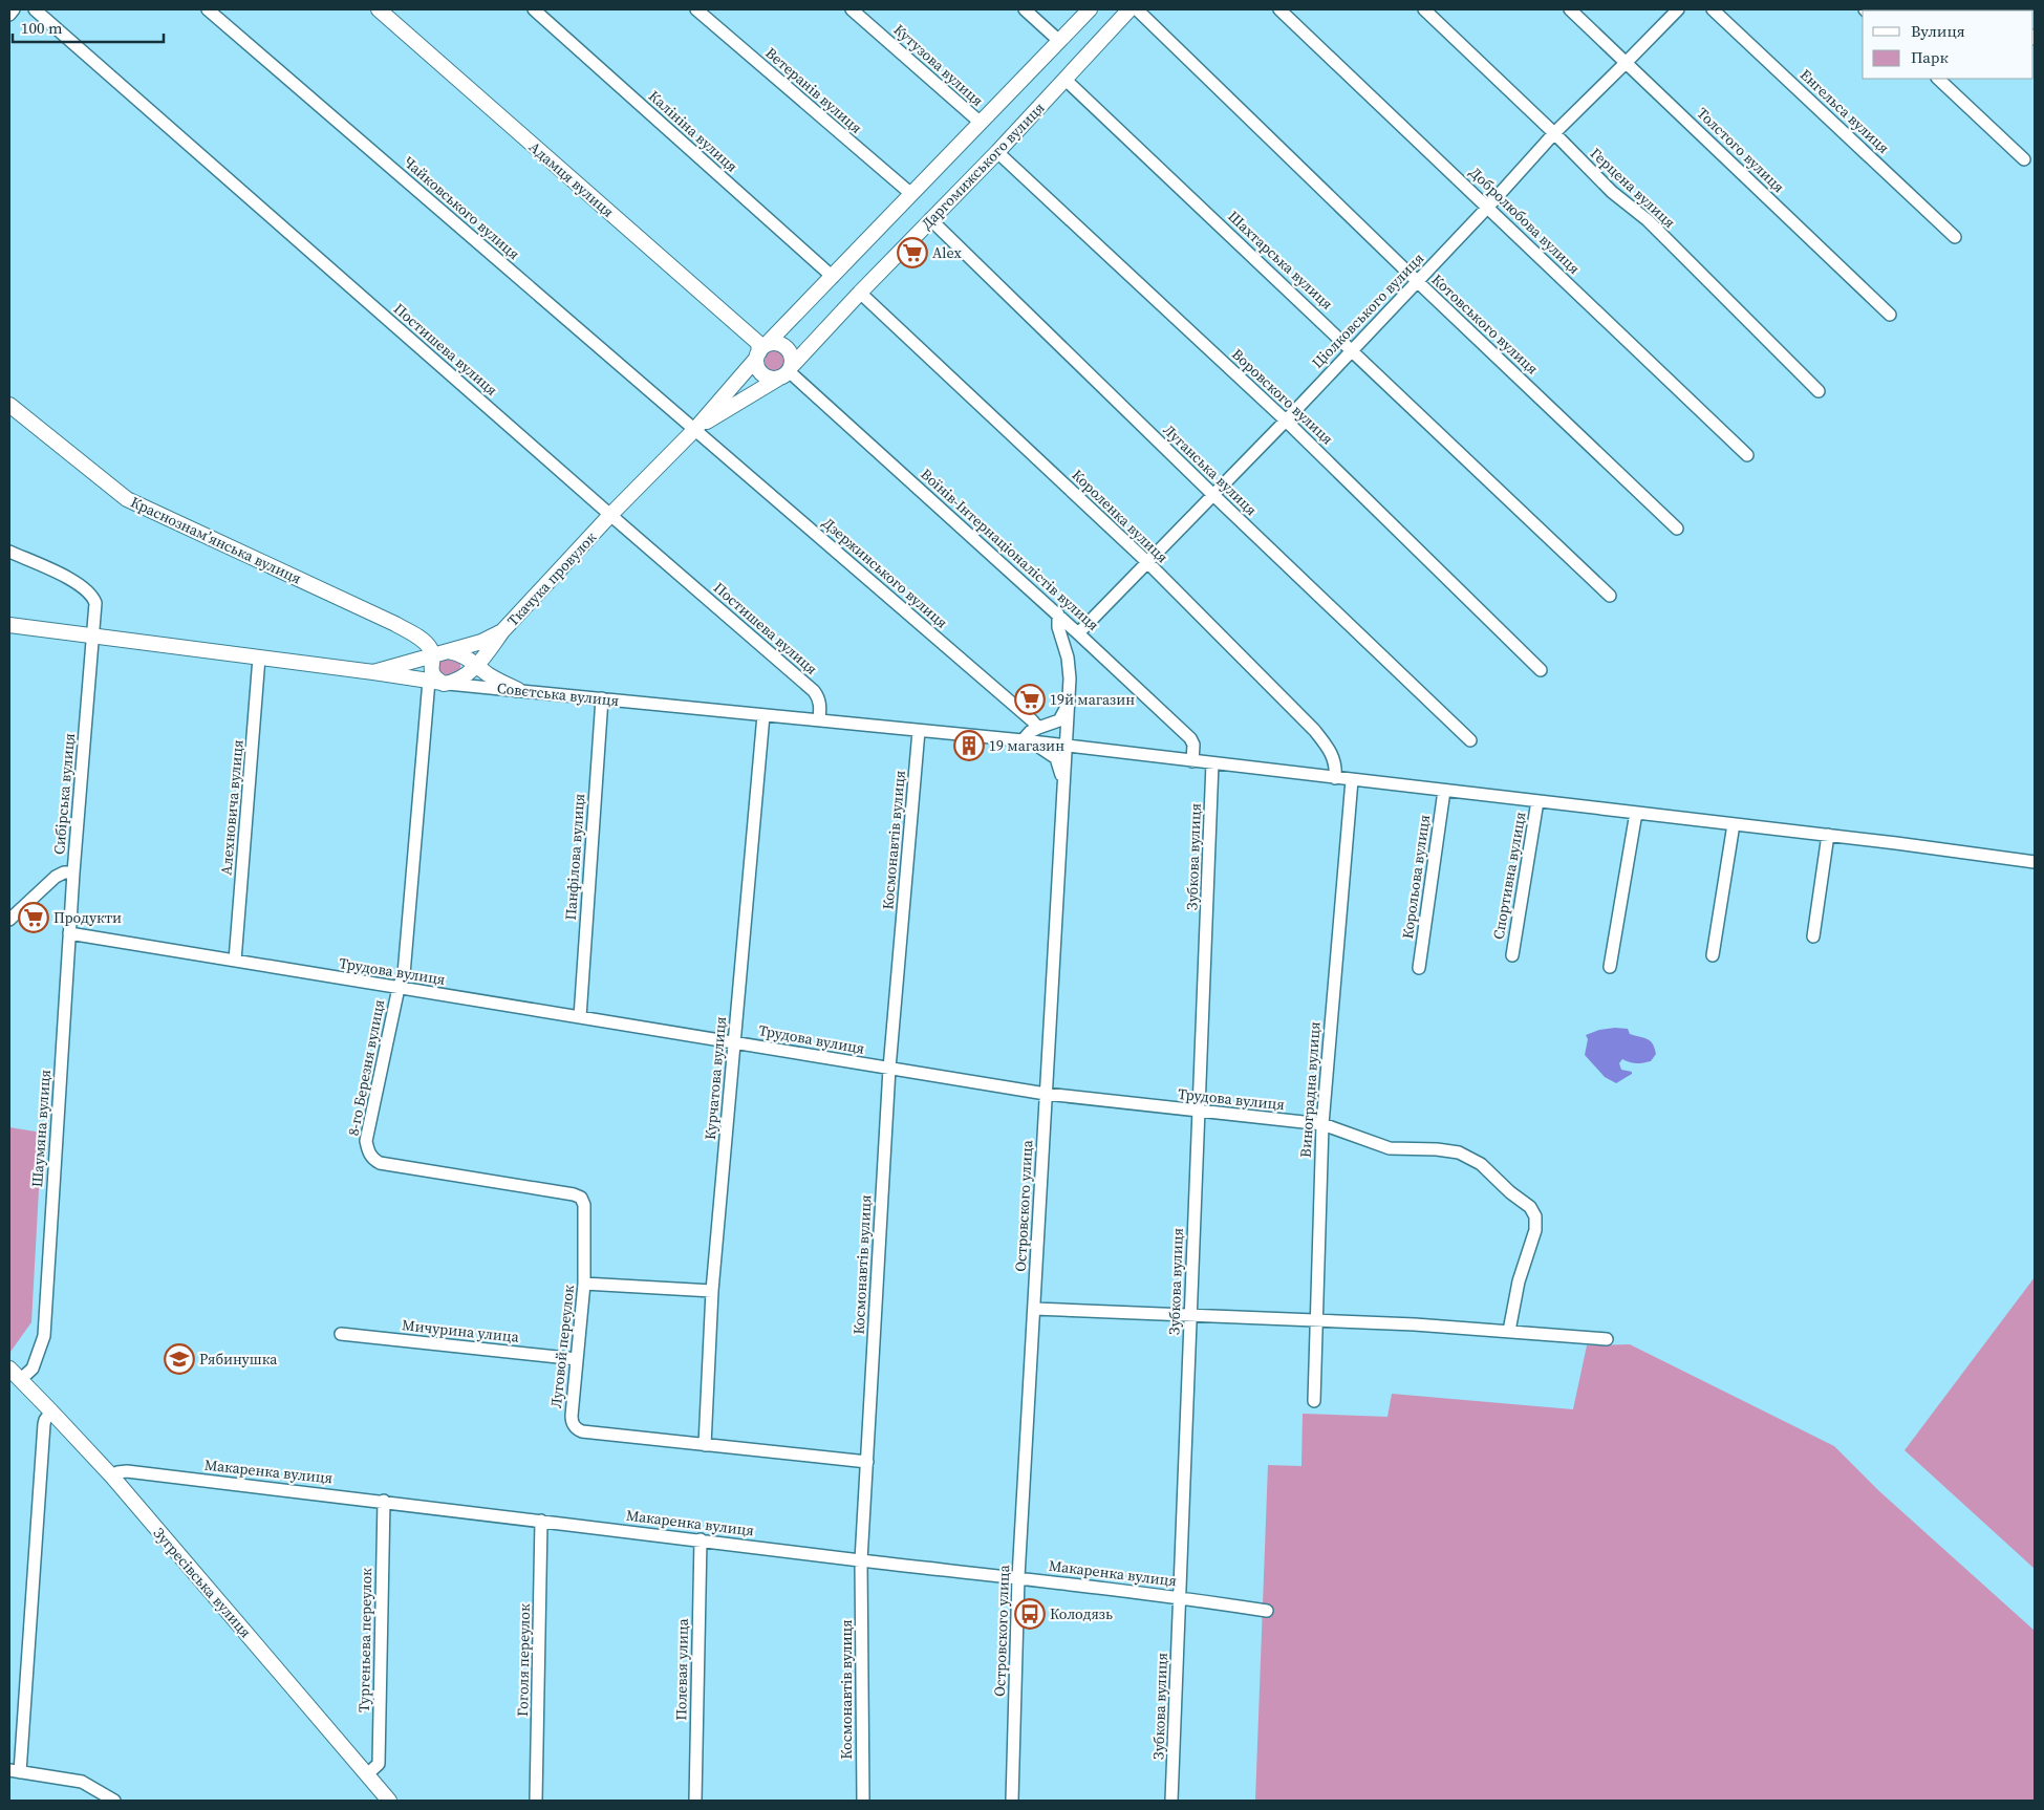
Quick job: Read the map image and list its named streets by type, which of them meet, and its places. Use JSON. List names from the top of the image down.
{
  "streets": {
    "street": [
      "Кутузова вулиця",
      "Ветеранів вулиця",
      "Енгельса вулиця",
      "Калініна вулиця",
      "Толстого вулиця",
      "Даргомижського вулиця",
      "Адамця вулиця",
      "Герцена вулиця",
      "Чайковського вулиця",
      "Добролюбова вулиця",
      "Шахтарська вулиця",
      "Ціолковського вулиця",
      "Котовського вулиця",
      "Постишева вулиця",
      "Воровского вулиця",
      "Луганська вулиця",
      "Короленка вулиця",
      "Краснознамʼянська вулиця",
      "Воїнів-Інтернаціоналістів вулиця",
      "Дзержинського вулиця",
      "Ткачука провулок",
      "Совєтська вулиця",
      "Сибірська вулиця",
      "Алехновича вулиця",
      "Космонавтів вулиця",
      "Панфілова вулиця",
      "Зубкова вулиця",
      "Спортивна вулиця",
      "Корольова вулиця",
      "Трудова вулиця",
      "8-го Березня вулиця",
      "Курчатова вулиця",
      "Виноградна вулиця",
      "Шаумяна вулиця",
      "Островского улица",
      "Мичурина улица",
      "Луговой переулок",
      "Макаренка вулиця",
      "Зугресівська вулиця",
      "Тургеньева переулок",
      "Гоголя переулок",
      "Полевая улица"
    ]
  },
  "crossings": [
    ["Толстого вулиця", "Ціолковського вулиця"],
    ["Даргомижського вулиця", "Адамця вулиця"],
    ["Даргомижського вулиця", "Чайковського вулиця"],
    ["Даргомижського вулиця", "Шахтарська вулиця"],
    ["Даргомижського вулиця", "Воровского вулиця"],
    ["Даргомижського вулиця", "Луганська вулиця"],
    ["Даргомижського вулиця", "Короленка вулиця"],
    ["Даргомижського вулиця", "Воїнів-Інтернаціоналістів вулиця"],
    ["Даргомижського вулиця", "Дзержинського вулиця"],
    ["Даргомижського вулиця", "Ткачука провулок"],
    ["Адамця вулиця", "Воїнів-Інтернаціоналістів вулиця"],
    ["Герцена вулиця", "Ціолковського вулиця"],
    ["Чайковського вулиця", "Дзержинського вулиця"],
    ["Чайковського вулиця", "Ткачука провулок"],
    ["Добролюбова вулиця", "Ціолковського вулиця"],
    ["Шахтарська вулиця", "Ціолковського вулиця"],
    ["Ціолковського вулиця", "Котовського вулиця"],
    ["Ціолковського вулиця", "Воровского вулиця"],
    ["Ціолковського вулиця", "Луганська вулиця"],
    ["Ціолковського вулиця", "Короленка вулиця"],
    ["Ціолковського вулиця", "Воїнів-Інтернаціоналістів вулиця"],
    ["Постишева вулиця", "Ткачука провулок"],
    ["Постишева вулиця", "Совєтська вулиця"],
    ["Короленка вулиця", "Совєтська вулиця"],
    ["Краснознамʼянська вулиця", "Ткачука провулок"],
    ["Воїнів-Інтернаціоналістів вулиця", "Совєтська вулиця"],
    ["Воїнів-Інтернаціоналістів вулиця", "Островского улица"],
    ["Дзержинського вулиця", "Ткачука провулок"],
    ["Ткачука провулок", "Совєтська вулиця"],
    ["Совєтська вулиця", "Сибірська вулиця"],
    ["Совєтська вулиця", "Алехновича вулиця"],
    ["Совєтська вулиця", "Космонавтів вулиця"],
    ["Совєтська вулиця", "Панфілова вулиця"],
    ["Совєтська вулиця", "Зубкова вулиця"],
    ["Совєтська вулиця", "Спортивна вулиця"],
    ["Совєтська вулиця", "Корольова вулиця"],
    ["Совєтська вулиця", "8-го Березня вулиця"],
    ["Совєтська вулиця", "Курчатова вулиця"],
    ["Совєтська вулиця", "Виноградна вулиця"],
    ["Совєтська вулиця", "Островского улица"],
    ["Сибірська вулиця", "Шаумяна вулиця"],
    ["Алехновича вулиця", "Трудова вулиця"],
    ["Космонавтів вулиця", "Трудова вулиця"],
    ["Космонавтів вулиця", "Луговой переулок"],
    ["Космонавтів вулиця", "Макаренка вулиця"],
    ["Панфілова вулиця", "Трудова вулиця"],
    ["Зубкова вулиця", "Трудова вулиця"],
    ["Зубкова вулиця", "Макаренка вулиця"],
    ["Трудова вулиця", "8-го Березня вулиця"],
    ["Трудова вулиця", "Курчатова вулиця"],
    ["Трудова вулиця", "Виноградна вулиця"],
    ["Трудова вулиця", "Шаумяна вулиця"],
    ["Трудова вулиця", "Островского улица"],
    ["8-го Березня вулиця", "Луговой переулок"],
    ["Курчатова вулиця", "Луговой переулок"],
    ["Шаумяна вулиця", "Зугресівська вулиця"],
    ["Островского улица", "Макаренка вулиця"],
    ["Мичурина улица", "Луговой переулок"],
    ["Макаренка вулиця", "Зугресівська вулиця"],
    ["Макаренка вулиця", "Тургеньева переулок"],
    ["Макаренка вулиця", "Гоголя переулок"],
    ["Макаренка вулиця", "Полевая улица"],
    ["Зугресівська вулиця", "Тургеньева переулок"]
  ],
  "places": {
    "supermarket": ["Alex", "19й магазин", "Продукти"],
    "building": ["19 магазин"],
    "school or university": ["Рябинушка"],
    "bus stop": ["Колодязь"]
  },
  "legend": ["Вулиця", "Парк"],
  "scale_bar": "100 m"
}
